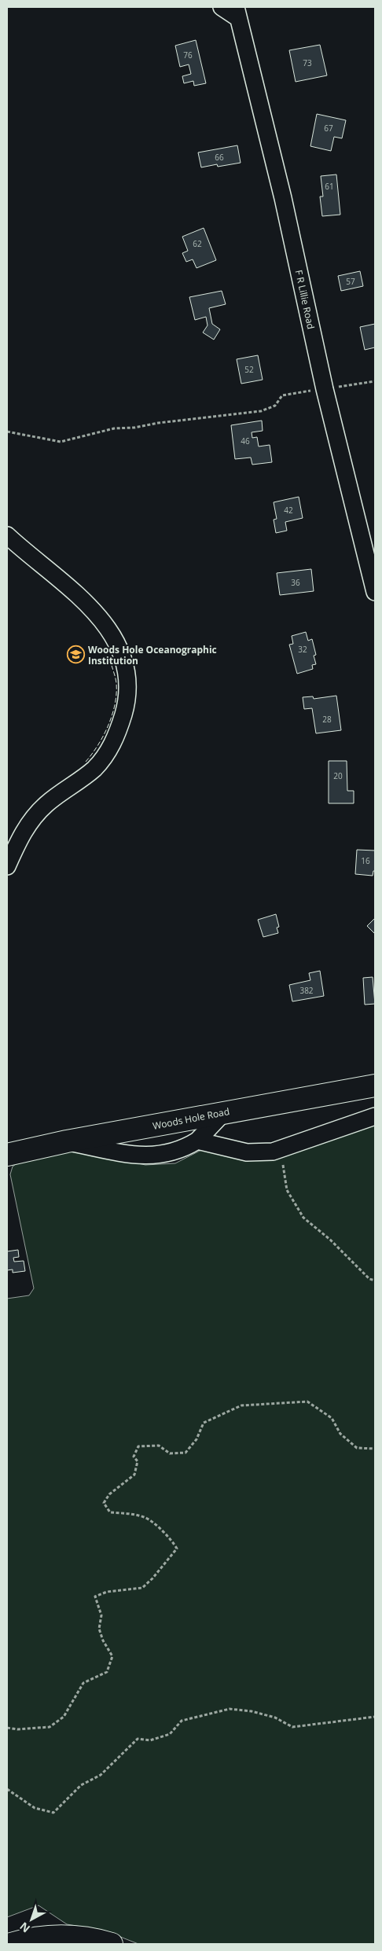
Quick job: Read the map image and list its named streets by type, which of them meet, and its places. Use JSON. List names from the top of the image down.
{
  "streets": {
    "main road": ["Woods Hole Road"],
    "street": ["F R Lillie Road"]
  },
  "places": {
    "school or university": ["Woods Hole Oceanographic Institution"]
  },
  "house_numbers": [
    "76",
    "73",
    "67",
    "66",
    "61",
    "62",
    "57",
    "52",
    "46",
    "42",
    "36",
    "32",
    "28",
    "20",
    "16",
    "382"
  ],
  "north": "bottom left"
}
